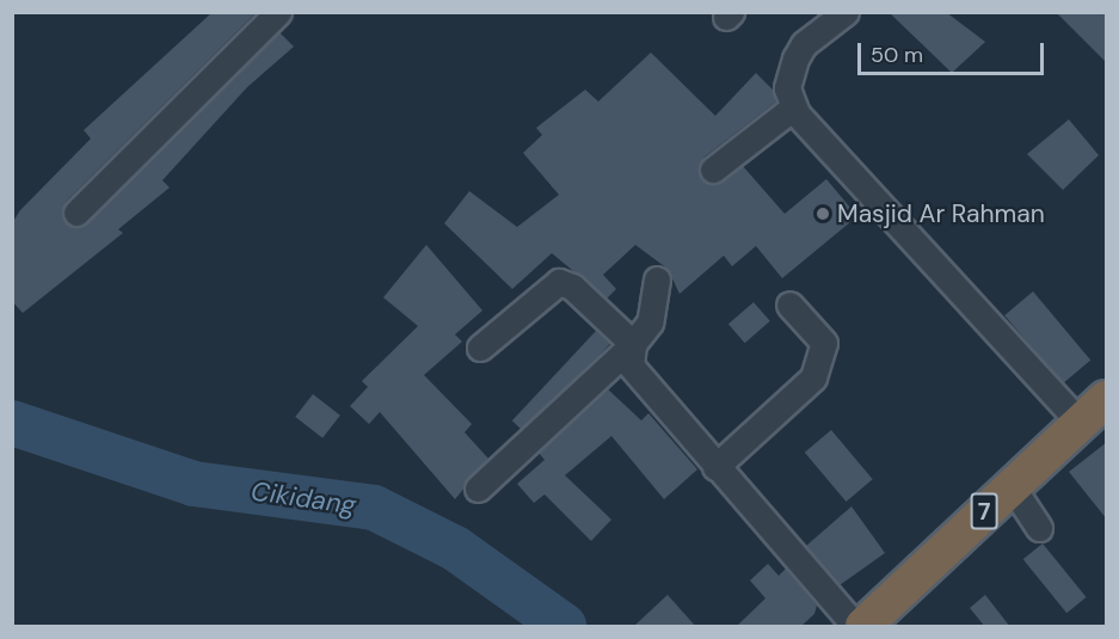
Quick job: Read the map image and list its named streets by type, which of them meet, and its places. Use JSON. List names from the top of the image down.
{
  "streets": {
    "highway": ["7"]
  },
  "water": ["Cikidang"],
  "places": ["Masjid Ar Rahman"],
  "scale_bar": "50 m"
}
